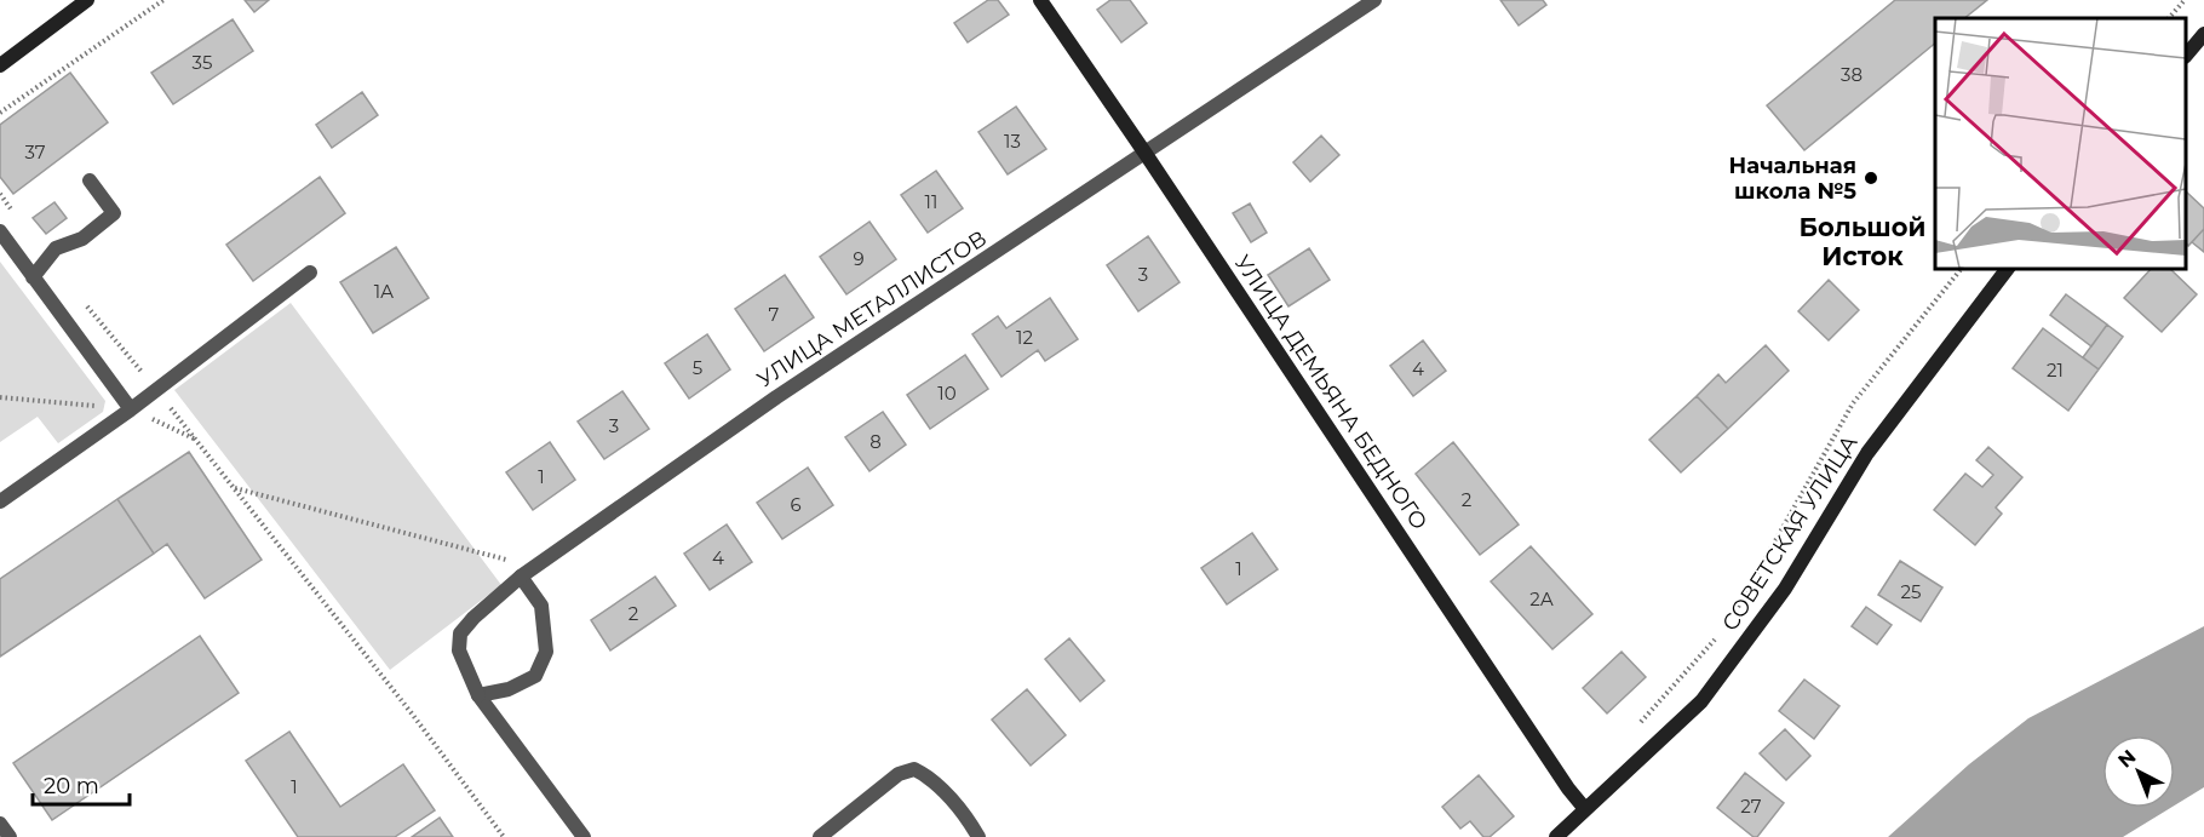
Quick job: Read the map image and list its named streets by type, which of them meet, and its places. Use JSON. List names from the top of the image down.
{
  "streets": {
    "street": ["УЛИЦА МЕТАЛЛИСТОВ", "УЛИЦА ДЕМЬЯНА БЕДНОГО", "СОВЕТСКАЯ УЛИЦА"]
  },
  "crossings": [
    ["УЛИЦА МЕТАЛЛИСТОВ", "УЛИЦА ДЕМЬЯНА БЕДНОГО"],
    ["УЛИЦА ДЕМЬЯНА БЕДНОГО", "СОВЕТСКАЯ УЛИЦА"]
  ],
  "districts": ["Большой Исток"],
  "places": ["Начальная школа №5"],
  "house_numbers": [
    "35",
    "38",
    "13",
    "37",
    "11",
    "9",
    "3",
    "1А",
    "7",
    "12",
    "5",
    "4",
    "21",
    "10",
    "3",
    "8",
    "1",
    "2",
    "6",
    "4",
    "1",
    "25",
    "2А",
    "2",
    "1",
    "27"
  ],
  "scale_bar": "20 m",
  "north": "top left"
}
